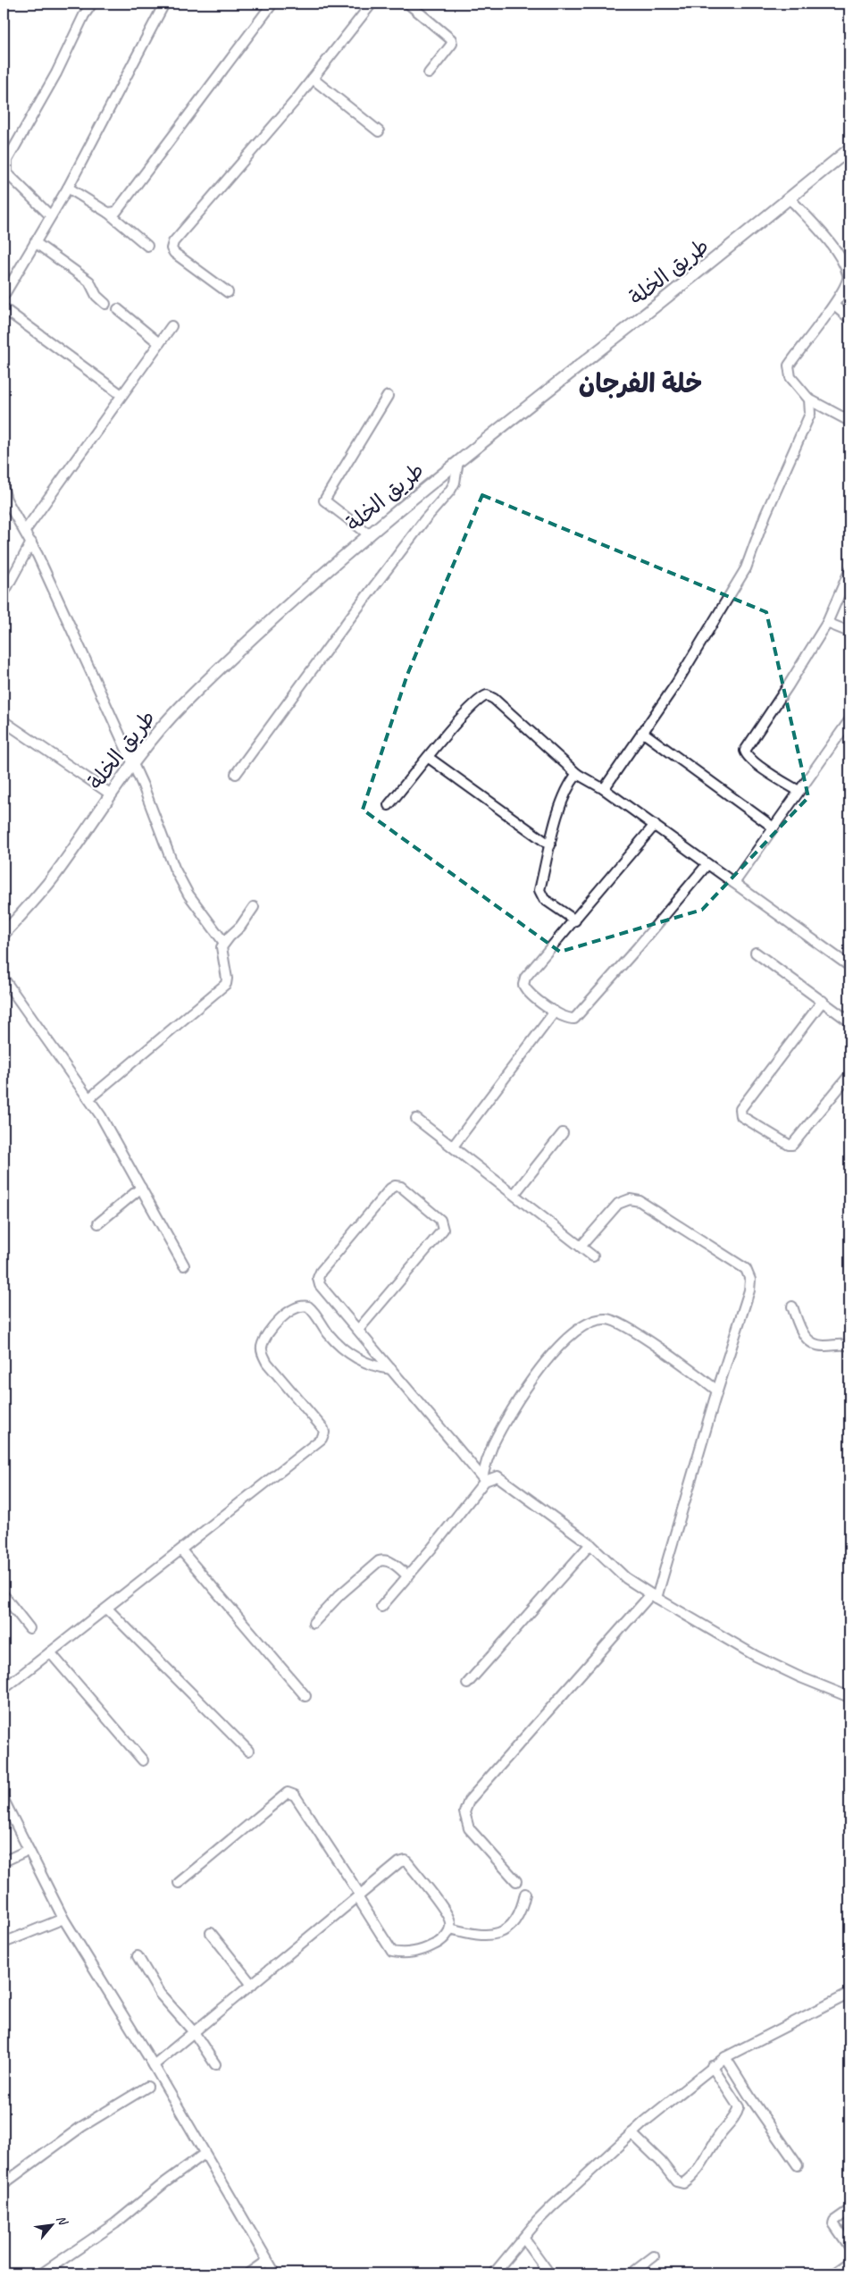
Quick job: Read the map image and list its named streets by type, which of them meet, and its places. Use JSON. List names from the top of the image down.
{
  "streets": {
    "street": ["طريق الخلة"]
  },
  "districts": ["خلة الفرجان"],
  "north": "top right"
}
